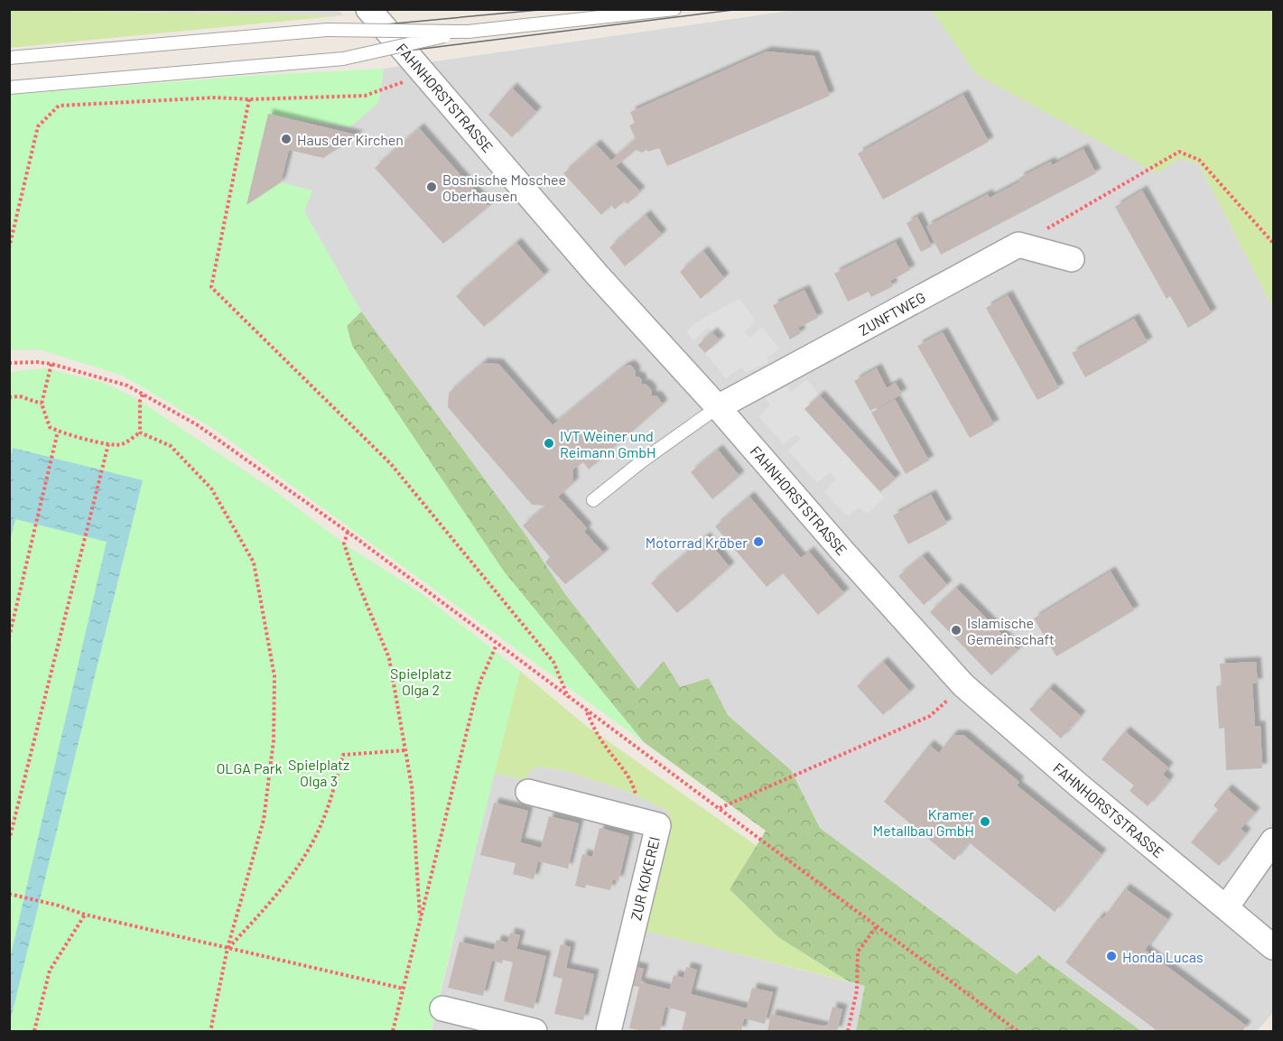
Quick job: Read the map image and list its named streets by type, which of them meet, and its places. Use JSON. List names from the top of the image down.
{
  "streets": {
    "street": ["FAHNHORSTSTRASSE", "ZUNFTWEG", "ZUR KOKEREI"]
  },
  "crossings": [
    ["FAHNHORSTSTRASSE", "ZUNFTWEG"]
  ],
  "parks": ["Spielplatz Olga 2", "Spielplatz Olga 3", "OLGA Park"],
  "places": [
    "Haus der Kirchen",
    "Bosnische Moschee Oberhausen",
    "IVT Weiner und Reimann GmbH",
    "Motorrad Kröber",
    "Islamische Gemeinschaft",
    "Kramer Metallbau GmbH",
    "Honda Lucas"
  ]
}
